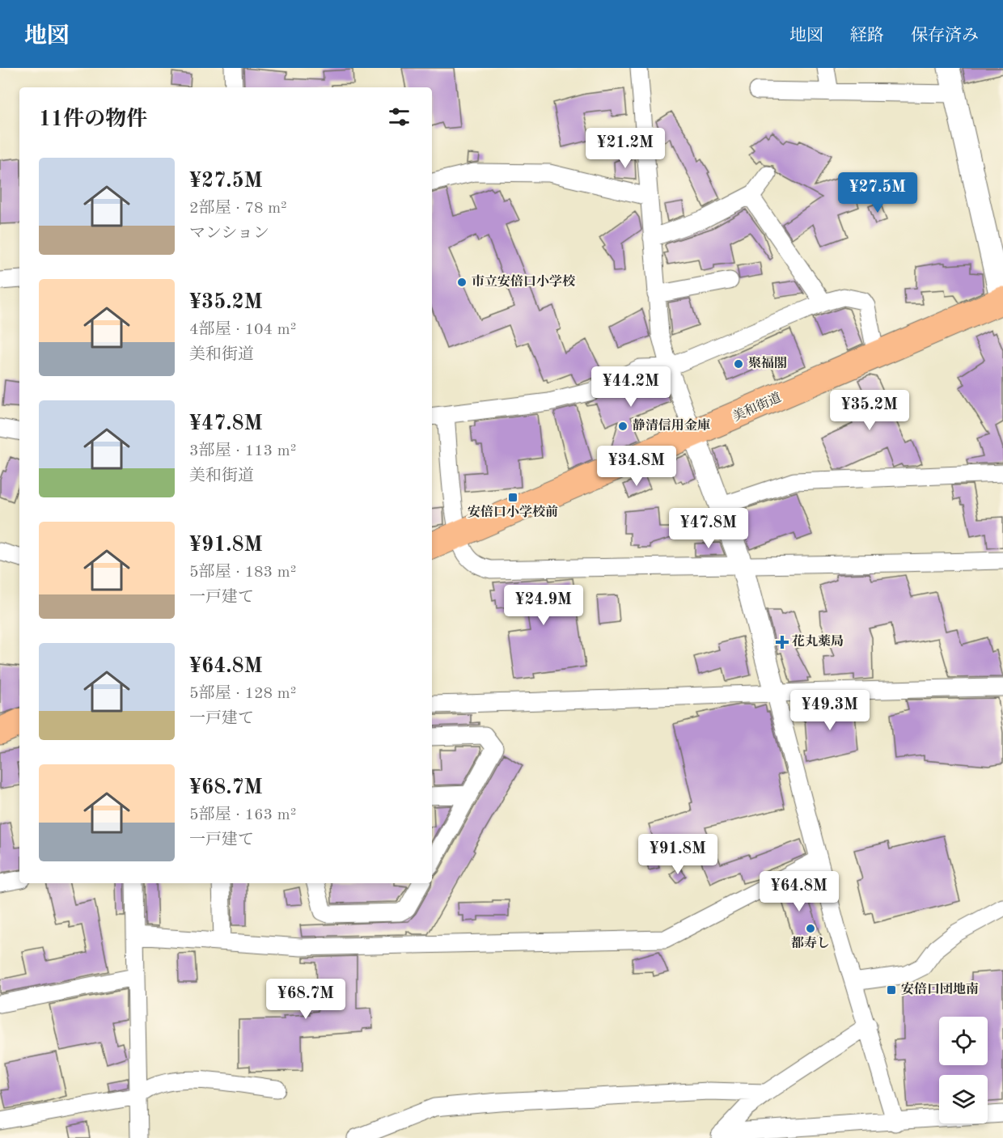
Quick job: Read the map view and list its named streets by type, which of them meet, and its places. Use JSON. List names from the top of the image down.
{
  "streets": {
    "main road": ["美和街道"]
  },
  "places": {
    "other": [
      "市立安倍口小学校",
      "聚福閣",
      "静清信用金庫",
      "都寿し"
    ],
    "transit": ["安倍口小学校前", "安倍口団地南"],
    "health": ["花丸薬局"]
  },
  "page": {
    "header": "地図",
    "nav": ["地図", "経路", "保存済み"],
    "heading": "11件の物件",
    "price": [
      "¥21.2M",
      "¥27.5M",
      "¥44.2M",
      "¥35.2M",
      "¥34.8M",
      "¥47.8M",
      "¥24.9M",
      "¥49.3M",
      "¥91.8M",
      "¥64.8M",
      "¥68.7M"
    ],
    "list": [
      {
        "name": "¥27.5M",
        "note": "2部屋 · 78 m² · マンション"
      },
      {
        "name": "¥35.2M",
        "note": "4部屋 · 104 m² · 美和街道"
      },
      {
        "name": "¥47.8M",
        "note": "3部屋 · 113 m² · 美和街道"
      },
      {
        "name": "¥91.8M",
        "note": "5部屋 · 183 m² · 一戸建て"
      },
      {
        "name": "¥64.8M",
        "note": "5部屋 · 128 m² · 一戸建て"
      },
      {
        "name": "¥68.7M",
        "note": "5部屋 · 163 m² · 一戸建て"
      }
    ]
  }
}
